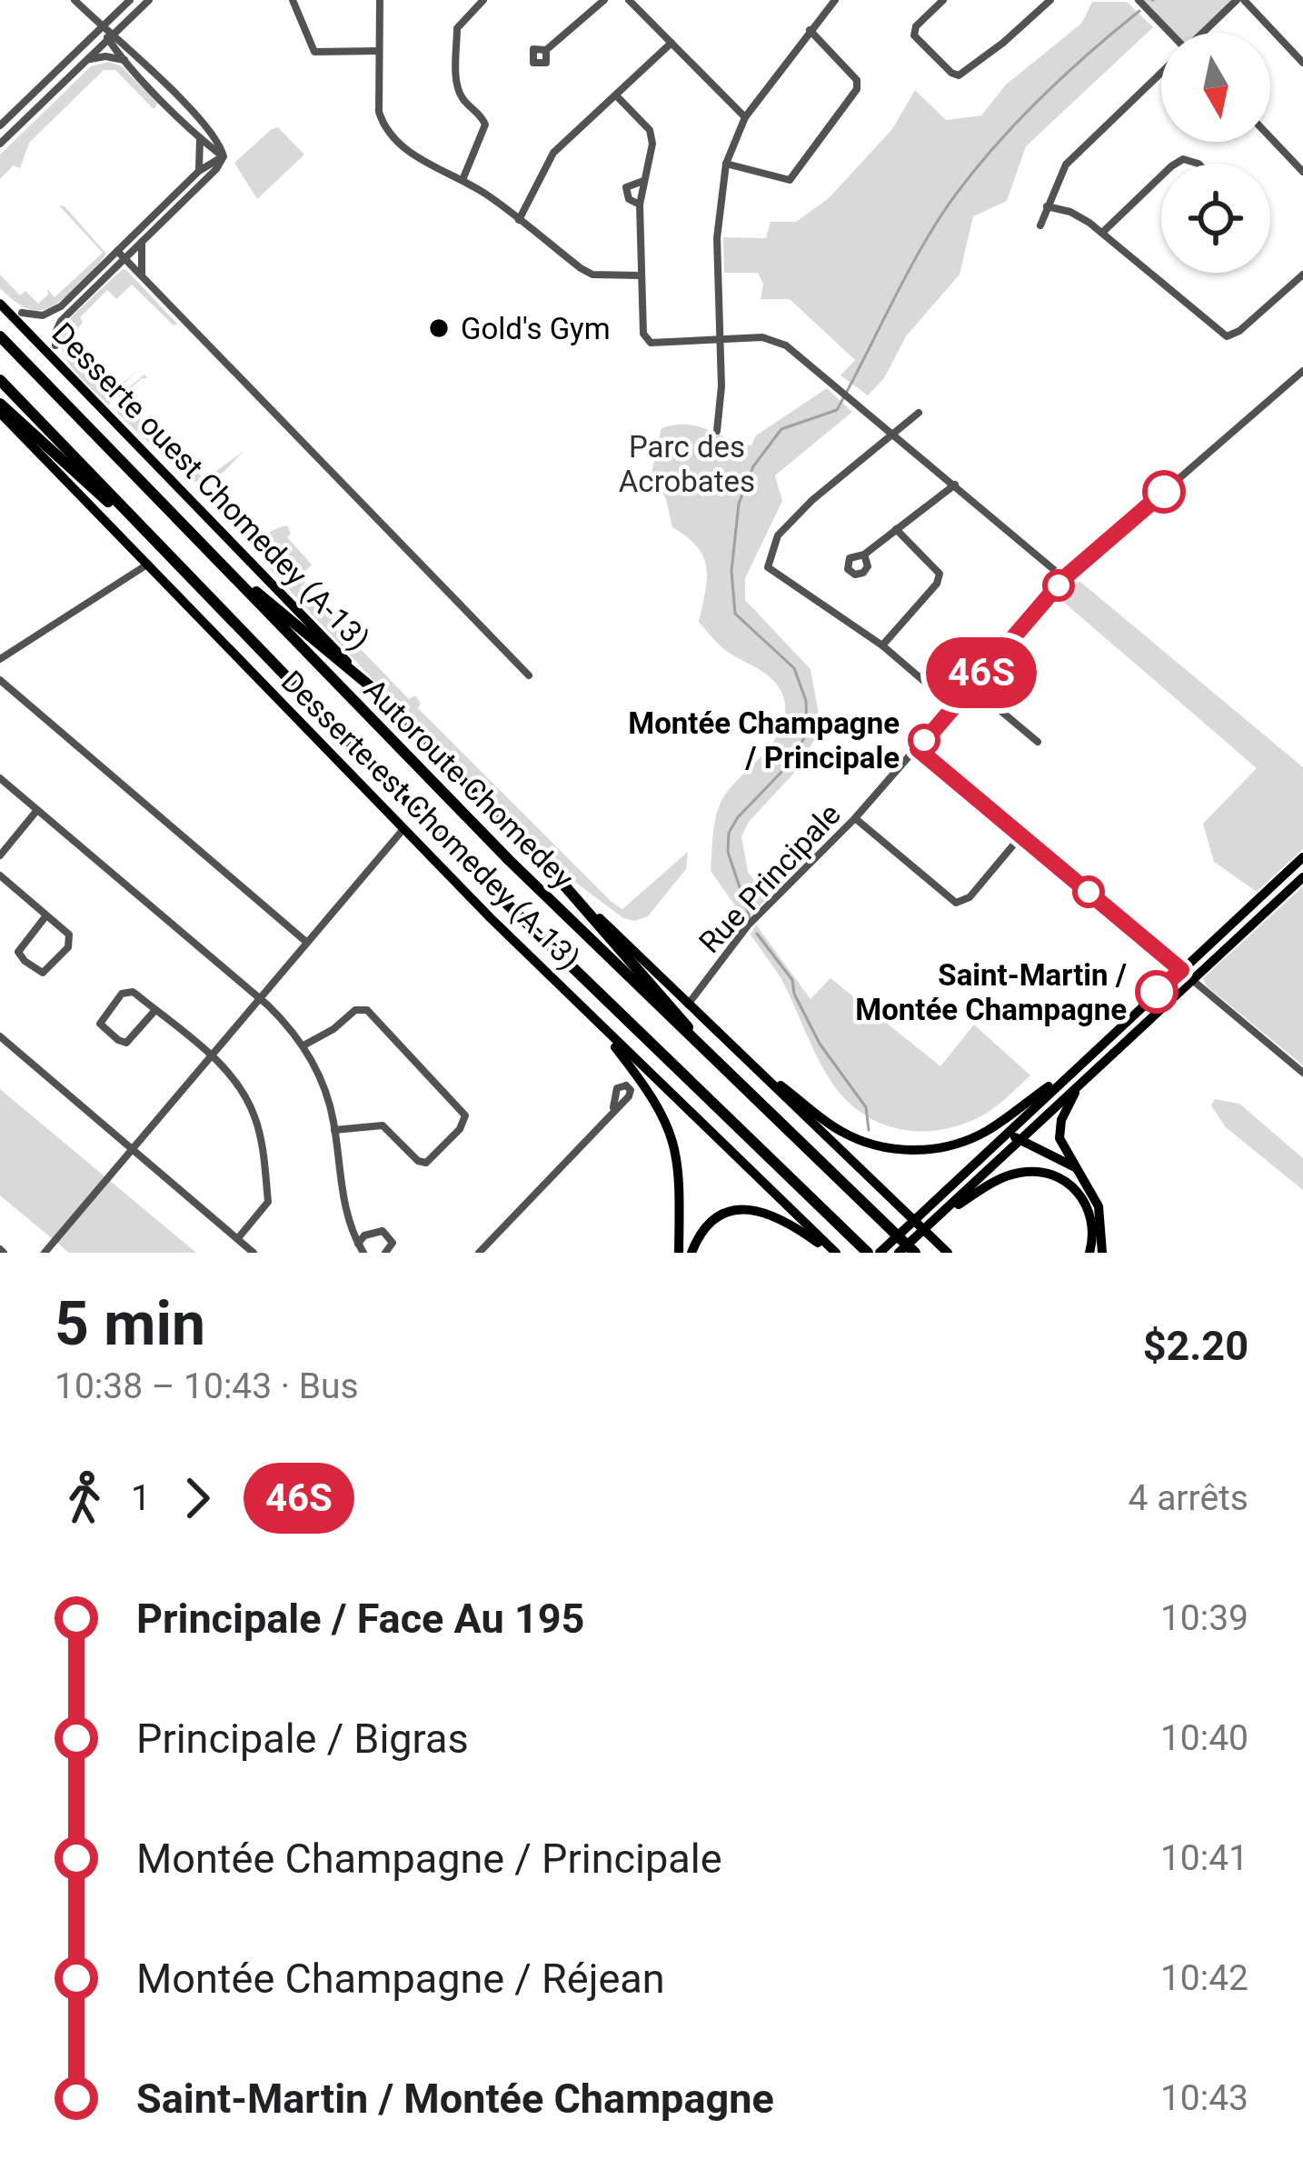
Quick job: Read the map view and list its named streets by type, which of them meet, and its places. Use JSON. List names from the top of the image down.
{
  "streets": {
    "highway": ["Autoroute Chomedey"],
    "main road": ["Desserte ouest Chomedey (A-13)", "Desserte est Chomedey (A-13)"],
    "street": ["Rue Principale"]
  },
  "crossings": [
    ["Desserte ouest Chomedey (A-13)", "Rue Principale"]
  ],
  "parks": ["Parc des Acrobates"],
  "places": ["Gold's Gym", "Montée Champagne / Principale", "Saint-Martin / Montée Champagne"],
  "lines": ["bus line 46S"],
  "north": "bottom",
  "page": {
    "on_map": "46S",
    "heading": ["5 min", "10:38 – 10:43 · Bus", "$2.20"],
    "legs": ["1", "46S", "4 arrêts"],
    "list": [
      {
        "name": "Principale / Face Au 195",
        "value": "10:39"
      },
      {
        "name": "Principale / Bigras",
        "value": "10:40"
      },
      {
        "name": "Montée Champagne / Principale",
        "value": "10:41"
      },
      {
        "name": "Montée Champagne / Réjean",
        "value": "10:42"
      },
      {
        "name": "Saint-Martin / Montée Champagne",
        "value": "10:43"
      }
    ]
  }
}
